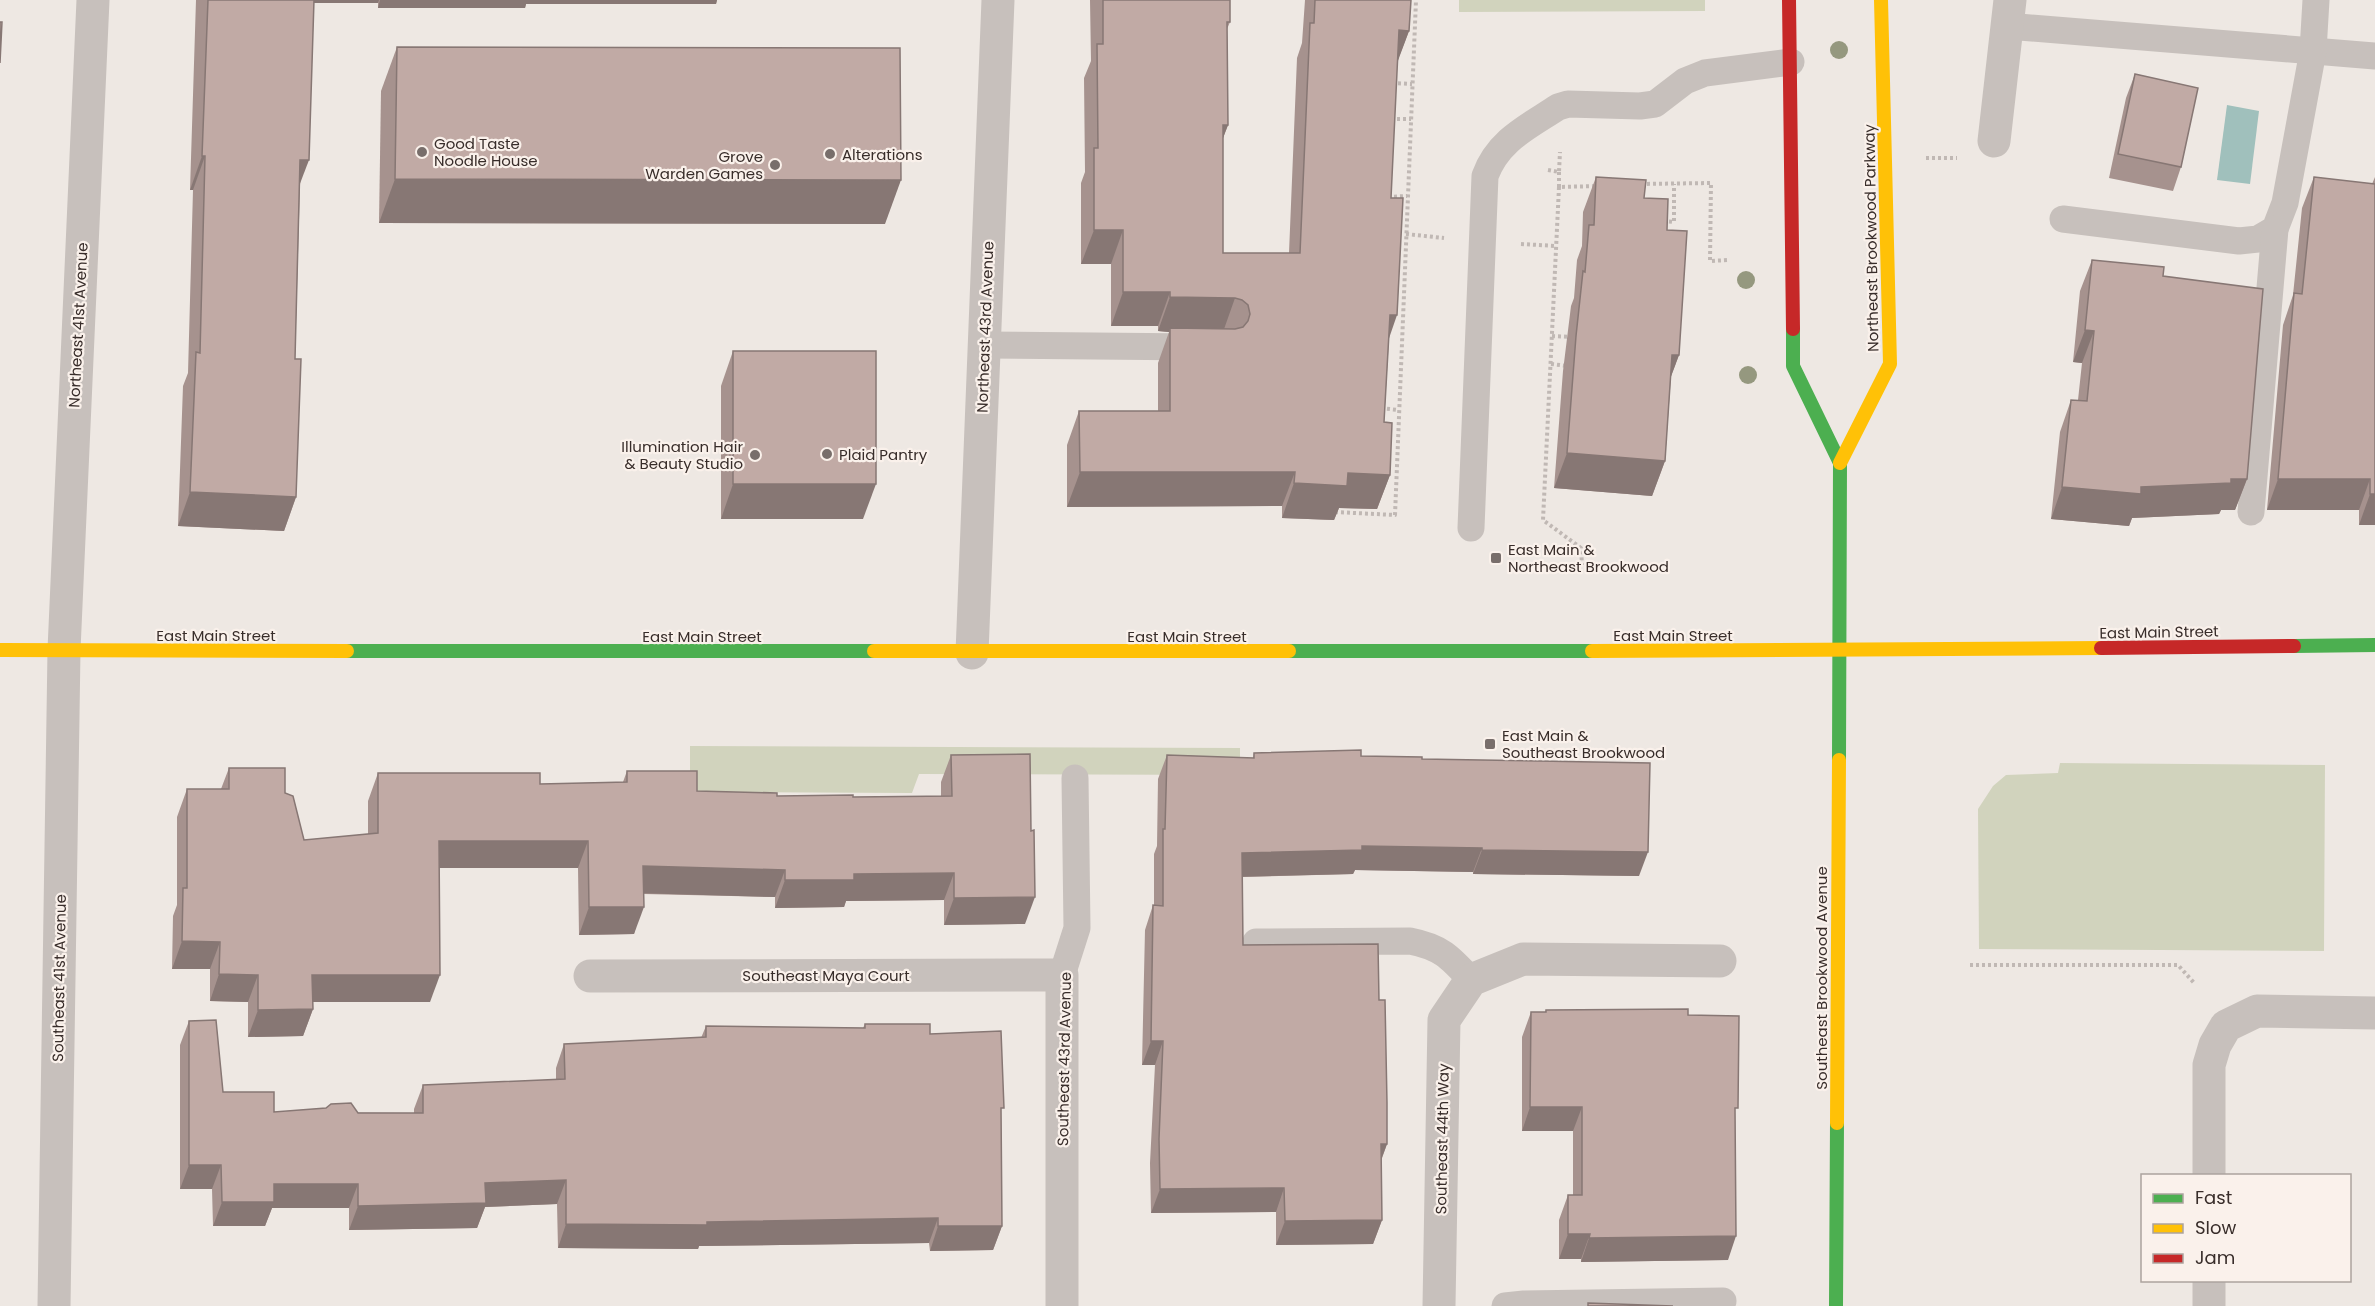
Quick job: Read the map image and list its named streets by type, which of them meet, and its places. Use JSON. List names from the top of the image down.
{
  "streets": {
    "main road": ["Northeast Brookwood Parkway", "East Main Street", "Southeast Brookwood Avenue"],
    "street": [
      "Northeast 41st Avenue",
      "Northeast 43rd Avenue",
      "Southeast Maya Court",
      "Southeast 41st Avenue",
      "Southeast 43rd Avenue",
      "Southeast 44th Way"
    ]
  },
  "crossings": [
    ["Northeast Brookwood Parkway", "East Main Street"],
    ["Northeast Brookwood Parkway", "Southeast Brookwood Avenue"],
    ["Northeast 41st Avenue", "East Main Street"],
    ["Northeast 41st Avenue", "Southeast 41st Avenue"],
    ["Northeast 43rd Avenue", "East Main Street"],
    ["East Main Street", "Southeast 41st Avenue"],
    ["East Main Street", "Southeast Brookwood Avenue"],
    ["Southeast Maya Court", "Southeast 43rd Avenue"]
  ],
  "places": {
    "other": [
      "Good Taste Noodle House",
      "Alterations",
      "Grove Warden Games",
      "Plaid Pantry",
      "Illumination Hair & Beauty Studio"
    ],
    "transit": ["East Main & Northeast Brookwood", "East Main & Southeast Brookwood"]
  },
  "legend": ["Fast", "Slow", "Jam"]
}
